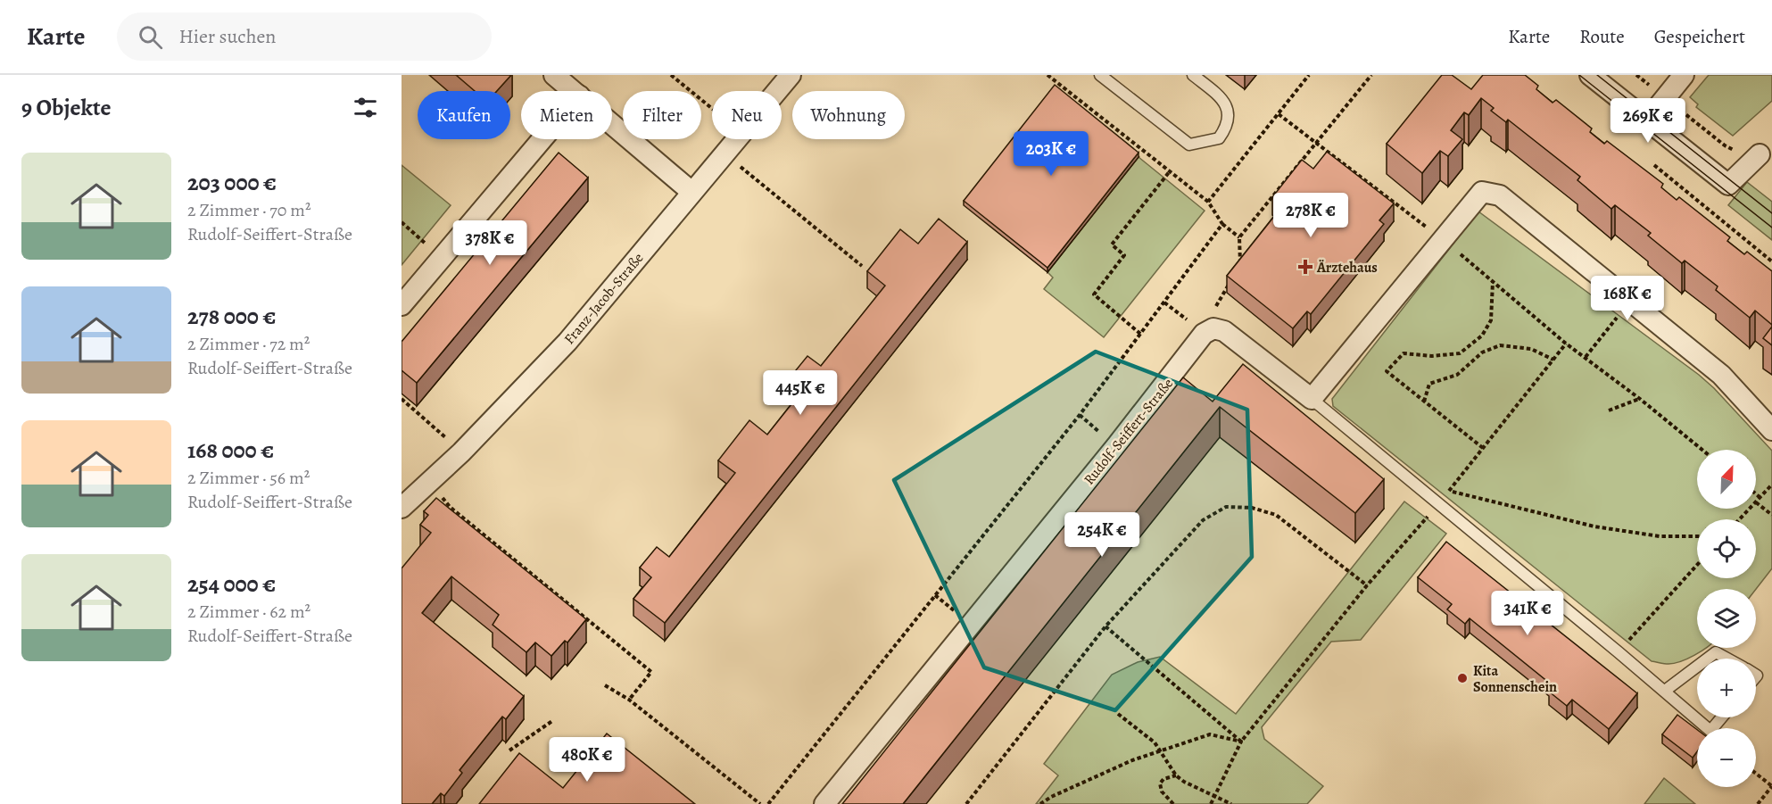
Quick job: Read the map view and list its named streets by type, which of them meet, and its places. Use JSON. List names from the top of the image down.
{
  "streets": {
    "street": ["Franz-Jacob-Straße", "Rudolf-Seiffert-Straße"]
  },
  "places": {
    "health": ["Ärztehaus"],
    "other": ["Kita Sonnenschein"]
  },
  "north": "top right",
  "page": {
    "header": "Karte",
    "search": "Hier suchen",
    "nav": ["Karte", "Route", "Gespeichert"],
    "heading": "9 Objekte",
    "chip": [
      "Kaufen",
      "Mieten",
      "Filter",
      "Neu",
      "Wohnung"
    ],
    "price": [
      "269K €",
      "203K €",
      "278K €",
      "378K €",
      "168K €",
      "445K €",
      "254K €",
      "341K €",
      "480K €"
    ],
    "list": [
      {
        "name": "203 000 €",
        "note": "2 Zimmer · 70 m² · Rudolf-Seiffert-Straße"
      },
      {
        "name": "278 000 €",
        "note": "2 Zimmer · 72 m² · Rudolf-Seiffert-Straße"
      },
      {
        "name": "168 000 €",
        "note": "2 Zimmer · 56 m² · Rudolf-Seiffert-Straße"
      },
      {
        "name": "254 000 €",
        "note": "2 Zimmer · 62 m² · Rudolf-Seiffert-Straße"
      }
    ],
    "map_buttons": ["+", "−"]
  }
}
